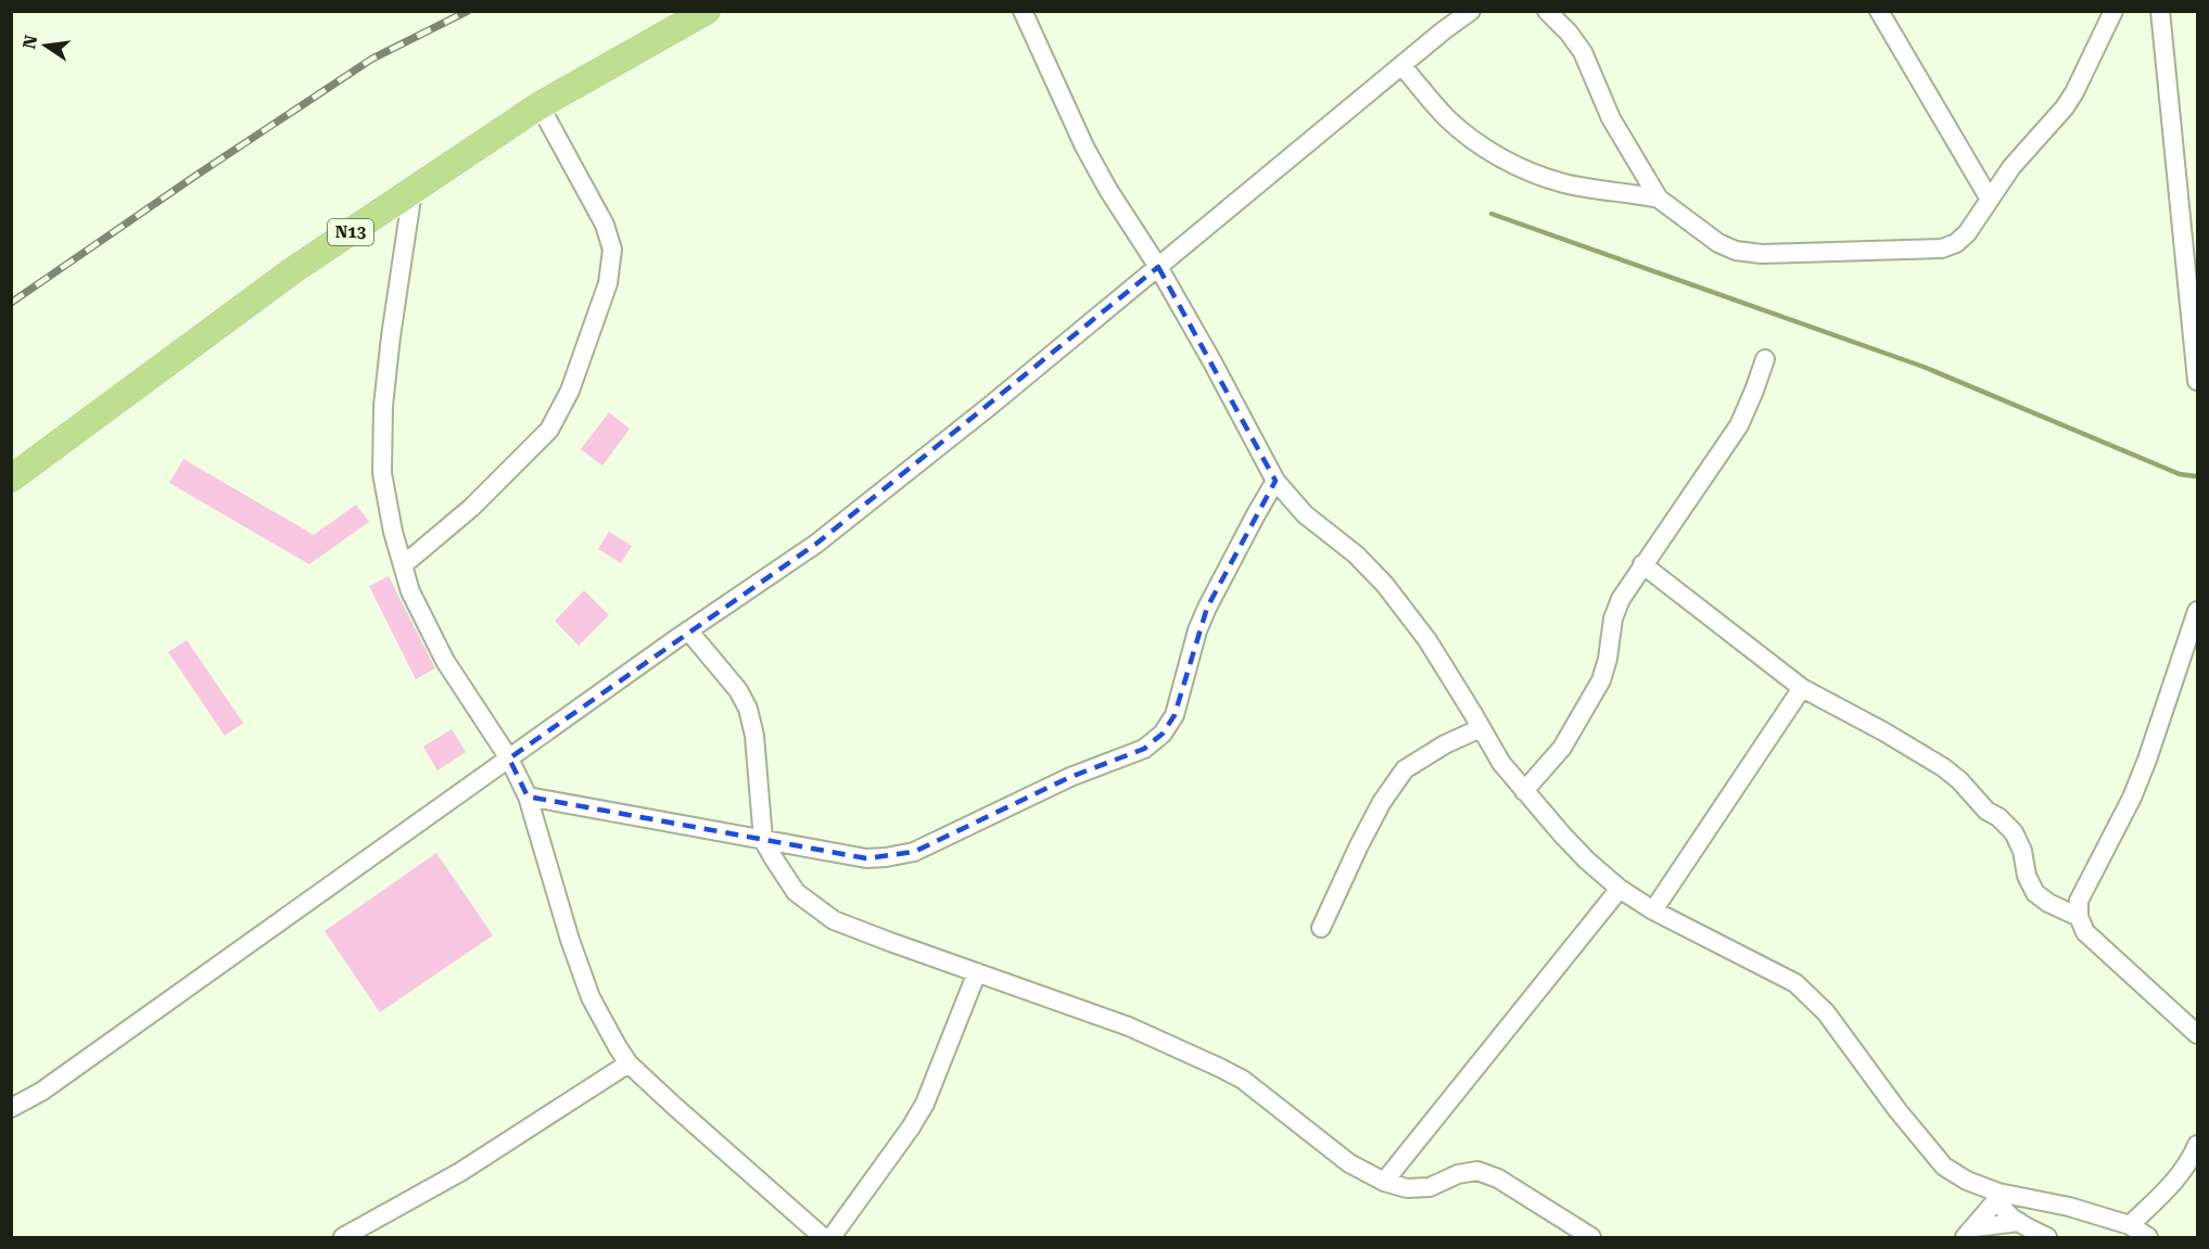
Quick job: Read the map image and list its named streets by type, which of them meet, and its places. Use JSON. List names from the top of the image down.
{
  "streets": {
    "main road": ["N13"]
  },
  "north": "left"
}
